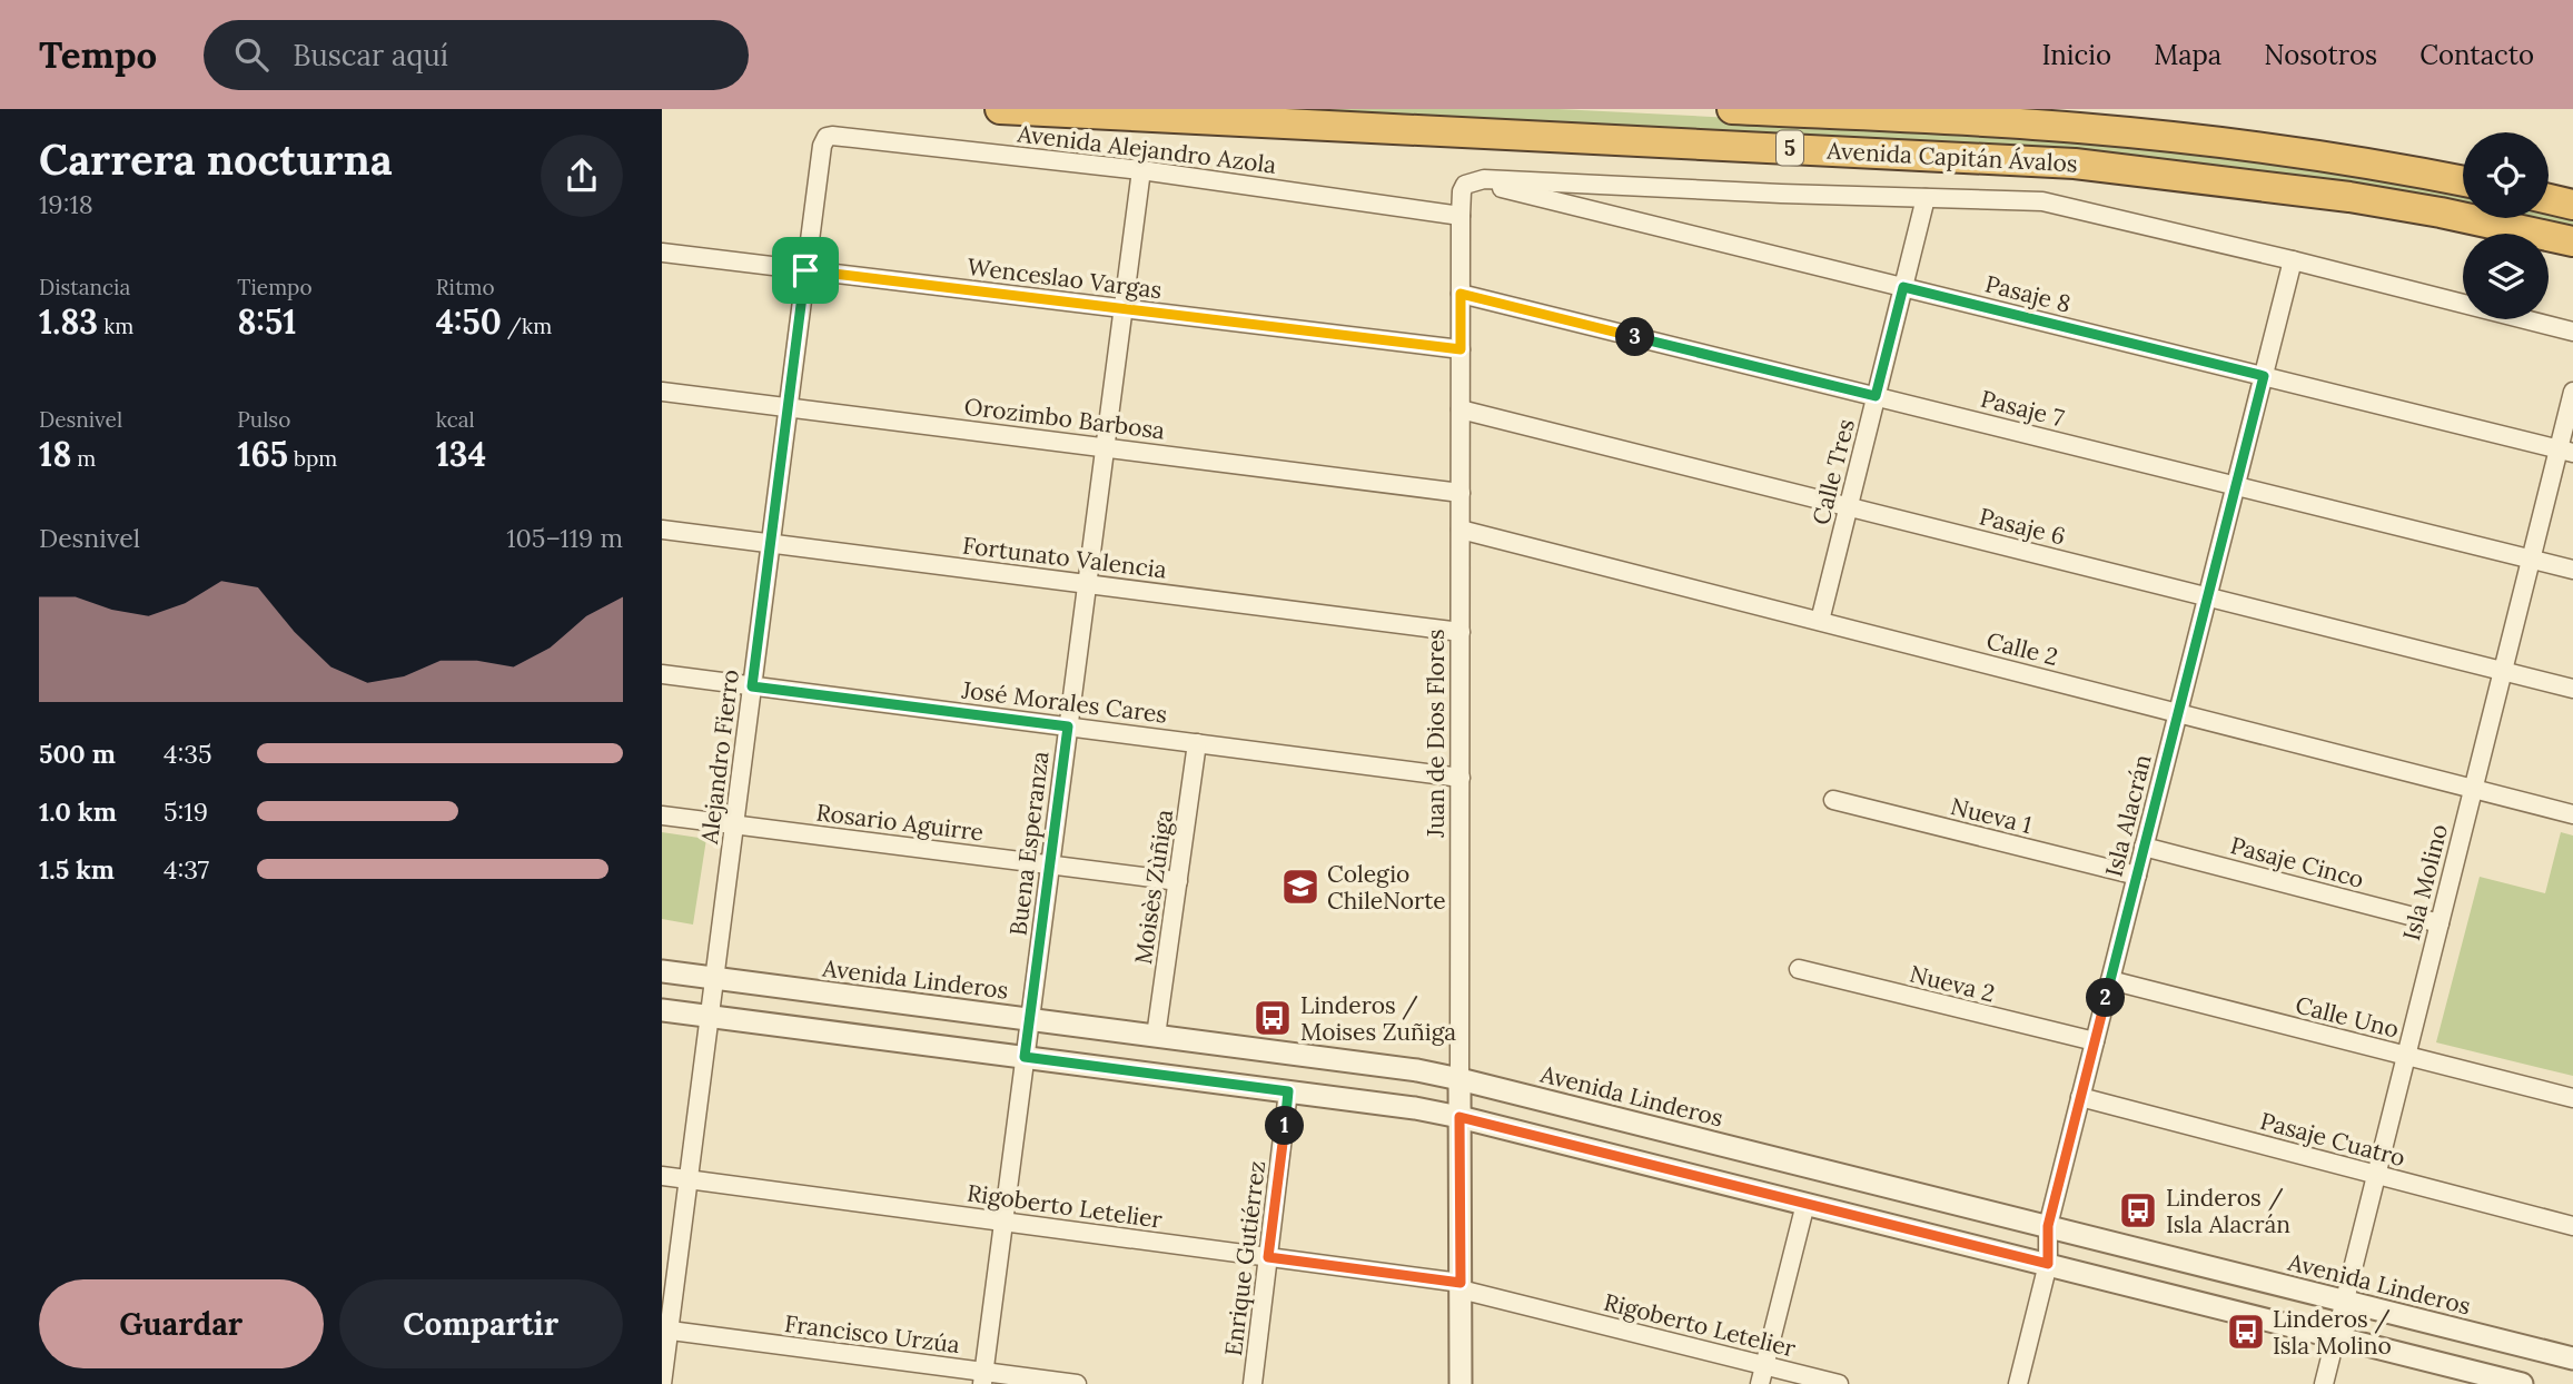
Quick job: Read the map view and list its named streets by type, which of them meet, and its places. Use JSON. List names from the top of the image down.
{
  "streets": {
    "highway": ["5", "Avenida Capitán Ávalos"],
    "street": [
      "Avenida Alejandro Azola",
      "Wenceslao Vargas",
      "Pasaje 8",
      "Pasaje 7",
      "Orozimbo Barbosa",
      "Calle Tres",
      "Pasaje 6",
      "Fortunato Valencia",
      "Calle 2",
      "José Morales Cares",
      "Juan de Dios Flores",
      "Alejandro Fierro",
      "Nueva 1",
      "Isla Alacrán",
      "Rosario Aguirre",
      "Buena Esperanza",
      "Pasaje Cinco",
      "Isla Molino",
      "Moisès Zùñiga",
      "Avenida Linderos",
      "Nueva 2",
      "Calle Uno",
      "Pasaje Cuatro",
      "Rigoberto Letelier",
      "Enrique Gutiérrez",
      "Francisco Urzúa"
    ]
  },
  "crossings": [
    ["Avenida Alejandro Azola", "Juan de Dios Flores"],
    ["Avenida Alejandro Azola", "Alejandro Fierro"],
    ["Avenida Alejandro Azola", "Buena Esperanza"],
    ["Avenida Capitán Ávalos", "Pasaje 8"],
    ["Avenida Capitán Ávalos", "Calle Tres"],
    ["Avenida Capitán Ávalos", "Juan de Dios Flores"],
    ["Avenida Capitán Ávalos", "Isla Alacrán"],
    ["Wenceslao Vargas", "Juan de Dios Flores"],
    ["Wenceslao Vargas", "Alejandro Fierro"],
    ["Wenceslao Vargas", "Buena Esperanza"],
    ["Pasaje 8", "Calle Tres"],
    ["Pasaje 8", "Juan de Dios Flores"],
    ["Pasaje 8", "Isla Alacrán"],
    ["Pasaje 8", "Isla Molino"],
    ["Pasaje 7", "Calle Tres"],
    ["Pasaje 7", "Juan de Dios Flores"],
    ["Pasaje 7", "Isla Alacrán"],
    ["Pasaje 7", "Isla Molino"],
    ["Orozimbo Barbosa", "Juan de Dios Flores"],
    ["Orozimbo Barbosa", "Alejandro Fierro"],
    ["Orozimbo Barbosa", "Buena Esperanza"],
    ["Calle Tres", "Pasaje 6"],
    ["Calle Tres", "Calle 2"],
    ["Pasaje 6", "Juan de Dios Flores"],
    ["Pasaje 6", "Isla Alacrán"],
    ["Pasaje 6", "Isla Molino"],
    ["Fortunato Valencia", "Juan de Dios Flores"],
    ["Fortunato Valencia", "Alejandro Fierro"],
    ["Fortunato Valencia", "Buena Esperanza"],
    ["Calle 2", "Juan de Dios Flores"],
    ["Calle 2", "Isla Alacrán"],
    ["Calle 2", "Isla Molino"],
    ["José Morales Cares", "Juan de Dios Flores"],
    ["José Morales Cares", "Alejandro Fierro"],
    ["José Morales Cares", "Buena Esperanza"],
    ["José Morales Cares", "Moisès Zùñiga"],
    ["Juan de Dios Flores", "Avenida Linderos"],
    ["Juan de Dios Flores", "Rigoberto Letelier"],
    ["Alejandro Fierro", "Rosario Aguirre"],
    ["Alejandro Fierro", "Avenida Linderos"],
    ["Alejandro Fierro", "Rigoberto Letelier"],
    ["Alejandro Fierro", "Francisco Urzúa"],
    ["Nueva 1", "Isla Alacrán"],
    ["Isla Alacrán", "Pasaje Cinco"],
    ["Isla Alacrán", "Avenida Linderos"],
    ["Isla Alacrán", "Nueva 2"],
    ["Isla Alacrán", "Calle Uno"],
    ["Isla Alacrán", "Pasaje Cuatro"],
    ["Rosario Aguirre", "Buena Esperanza"],
    ["Rosario Aguirre", "Moisès Zùñiga"],
    ["Buena Esperanza", "Avenida Linderos"],
    ["Buena Esperanza", "Rigoberto Letelier"],
    ["Buena Esperanza", "Francisco Urzúa"],
    ["Pasaje Cinco", "Isla Molino"],
    ["Isla Molino", "Avenida Linderos"],
    ["Isla Molino", "Calle Uno"],
    ["Isla Molino", "Pasaje Cuatro"],
    ["Moisès Zùñiga", "Avenida Linderos"],
    ["Rigoberto Letelier", "Enrique Gutiérrez"]
  ],
  "places": {
    "school or university": ["Colegio ChileNorte"],
    "bus stop": ["Linderos / Moises Zuñiga", "Linderos / Isla Alacrán", "Linderos / Isla Molino"]
  },
  "page": {
    "header": "Tempo",
    "search": "Buscar aquí",
    "nav": [
      "Inicio",
      "Mapa",
      "Nosotros",
      "Contacto"
    ],
    "heading": ["Carrera nocturna", "19:18"],
    "stats": [
      ["Distancia", "1.83 km"],
      ["Tiempo", "8:51"],
      ["Ritmo", "4:50 /km"],
      ["Desnivel", "18 m"],
      ["Pulso", "165 bpm"],
      ["kcal", "134"]
    ],
    "pins": ["3", "2", "1"],
    "chart": ["Desnivel", "105–119 m"],
    "list": [
      {
        "name": "500 m",
        "note": "4:35"
      },
      {
        "name": "1.0 km",
        "note": "5:19"
      },
      {
        "name": "1.5 km",
        "note": "4:37"
      }
    ],
    "buttons": ["Guardar", "Compartir"]
  }
}
